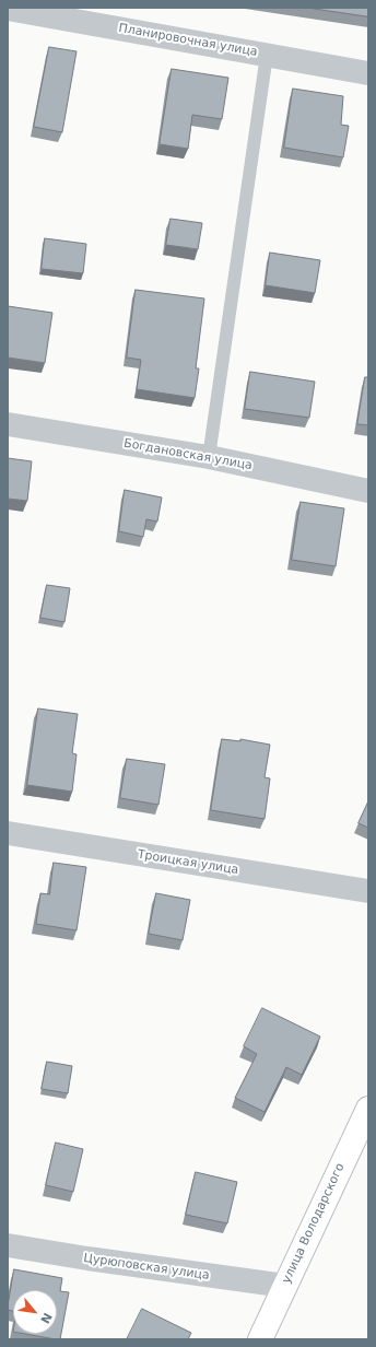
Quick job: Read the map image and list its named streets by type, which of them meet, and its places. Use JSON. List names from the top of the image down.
{
  "streets": {
    "main road": ["улица Володарского"],
    "street": [
      "Планировочная улица",
      "Богдановская улица",
      "Троицкая улица",
      "Цурюповская улица"
    ]
  },
  "crossings": [
    ["улица Володарского", "Цурюповская улица"]
  ],
  "north": "bottom right"
}
